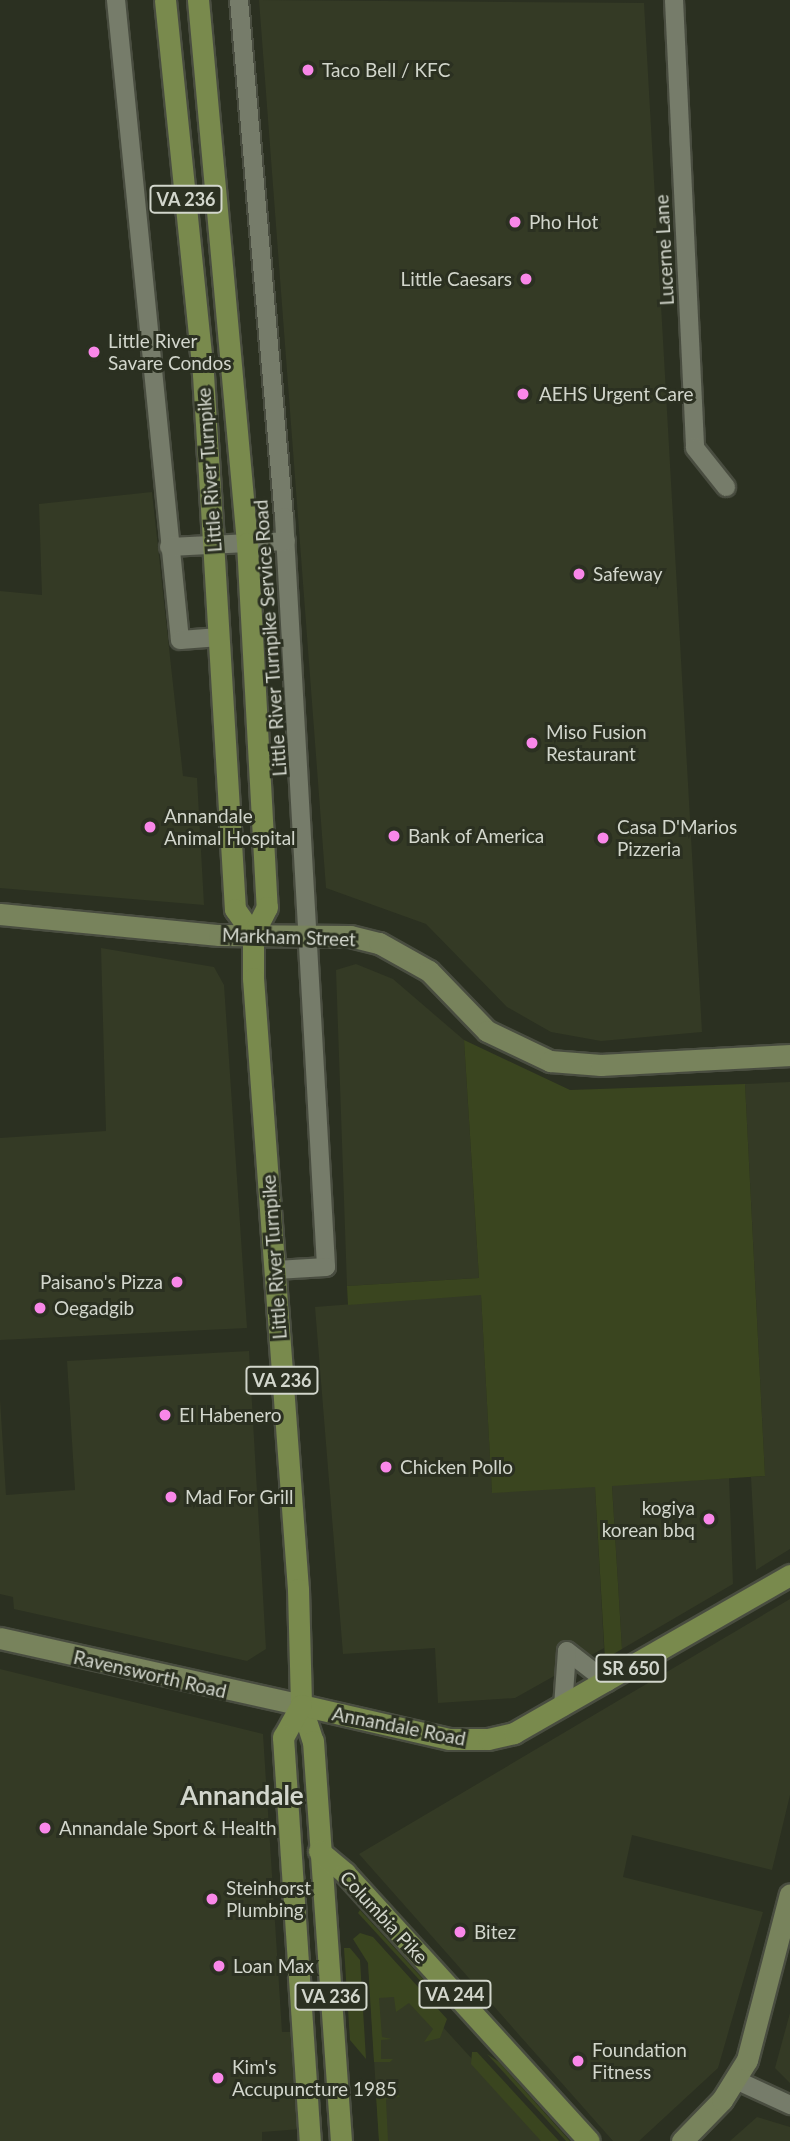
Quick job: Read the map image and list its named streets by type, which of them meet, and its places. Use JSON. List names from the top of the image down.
{
  "streets": {
    "main road": [
      "VA 236",
      "Little River Turnpike",
      "SR 650",
      "Annandale Road",
      "Columbia Pike",
      "VA 244"
    ],
    "street": [
      "Lucerne Lane",
      "Little River Turnpike Service Road",
      "Markham Street",
      "Ravensworth Road"
    ]
  },
  "crossings": [
    ["VA 236", "Little River Turnpike"],
    ["VA 236", "Ravensworth Road"],
    ["VA 236", "Annandale Road"],
    ["Little River Turnpike", "Little River Turnpike Service Road"],
    ["Little River Turnpike", "Markham Street"],
    ["Little River Turnpike", "Ravensworth Road"],
    ["Little River Turnpike", "Annandale Road"],
    ["Little River Turnpike", "Columbia Pike"],
    ["Little River Turnpike Service Road", "Markham Street"],
    ["Ravensworth Road", "Annandale Road"]
  ],
  "districts": ["Annandale"],
  "places": [
    "Taco Bell / KFC",
    "Pho Hot",
    "Little Caesars",
    "Little River Savare Condos",
    "AEHS Urgent Care",
    "Safeway",
    "Miso Fusion Restaurant",
    "Annandale Animal Hospital",
    "Bank of America",
    "Casa D'Marios Pizzeria",
    "Paisano's Pizza",
    "Oegadgib",
    "El Habenero",
    "Chicken Pollo",
    "Mad For Grill",
    "kogiya korean bbq",
    "Annandale Sport & Health",
    "Steinhorst Plumbing",
    "Bitez",
    "Loan Max",
    "Foundation Fitness",
    "Kim's Accupuncture 1985"
  ]
}
